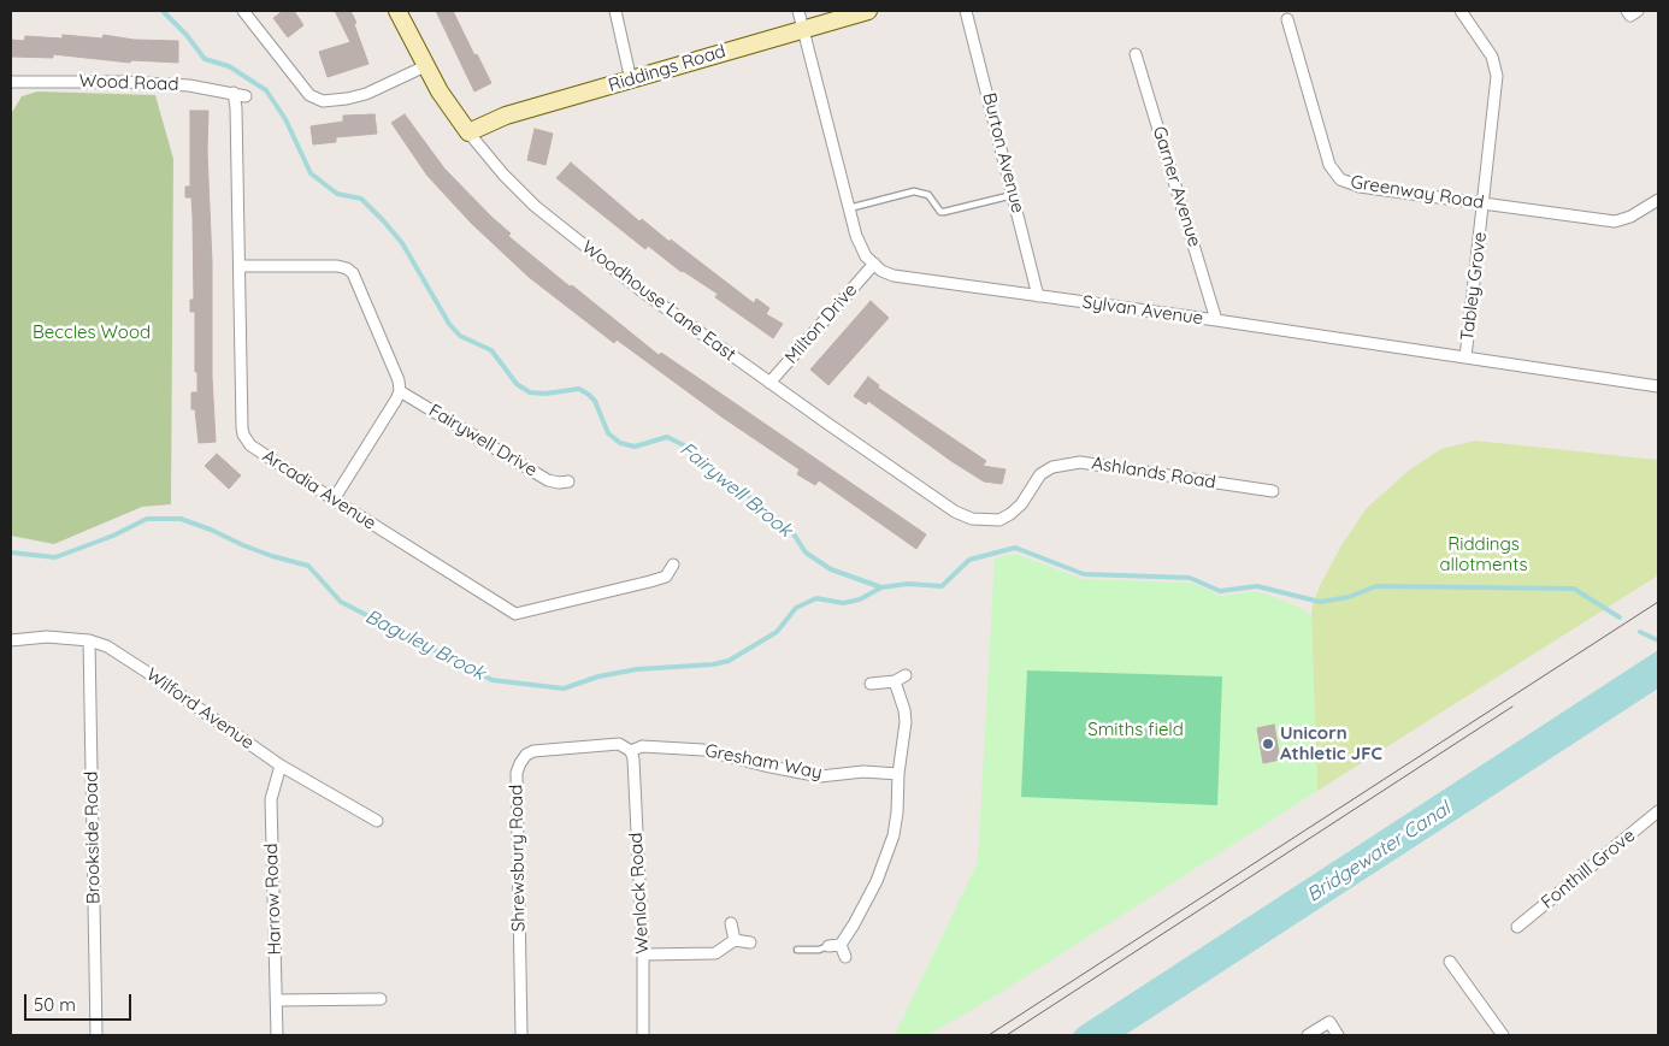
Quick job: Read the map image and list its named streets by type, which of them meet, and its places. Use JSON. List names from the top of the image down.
{
  "streets": {
    "street": [
      "Riddings Road",
      "Wood Road",
      "Burton Avenue",
      "Garner Avenue",
      "Greenway Road",
      "Tabley Grove",
      "Woodhouse Lane East",
      "Sylvan Avenue",
      "Milton Drive",
      "Fairywell Drive",
      "Ashlands Road",
      "Arcadia Avenue",
      "Wilford Avenue",
      "Gresham Way",
      "Brookside Road",
      "Shrewsbury Road",
      "Fonthill Grove",
      "Wenlock Road",
      "Harrow Road"
    ]
  },
  "crossings": [
    ["Riddings Road", "Woodhouse Lane East"],
    ["Wood Road", "Arcadia Avenue"],
    ["Burton Avenue", "Sylvan Avenue"],
    ["Garner Avenue", "Sylvan Avenue"],
    ["Greenway Road", "Tabley Grove"],
    ["Tabley Grove", "Sylvan Avenue"],
    ["Woodhouse Lane East", "Milton Drive"],
    ["Woodhouse Lane East", "Ashlands Road"],
    ["Sylvan Avenue", "Milton Drive"],
    ["Wilford Avenue", "Brookside Road"],
    ["Wilford Avenue", "Harrow Road"],
    ["Gresham Way", "Shrewsbury Road"],
    ["Gresham Way", "Wenlock Road"],
    ["Shrewsbury Road", "Wenlock Road"]
  ],
  "water": ["Fairywell Brook", "Baguley Brook", "Bridgewater Canal"],
  "parks": ["Beccles Wood", "Riddings allotments", "Smiths field"],
  "places": ["Unicorn Athletic JFC"],
  "scale_bar": "50 m"
}
